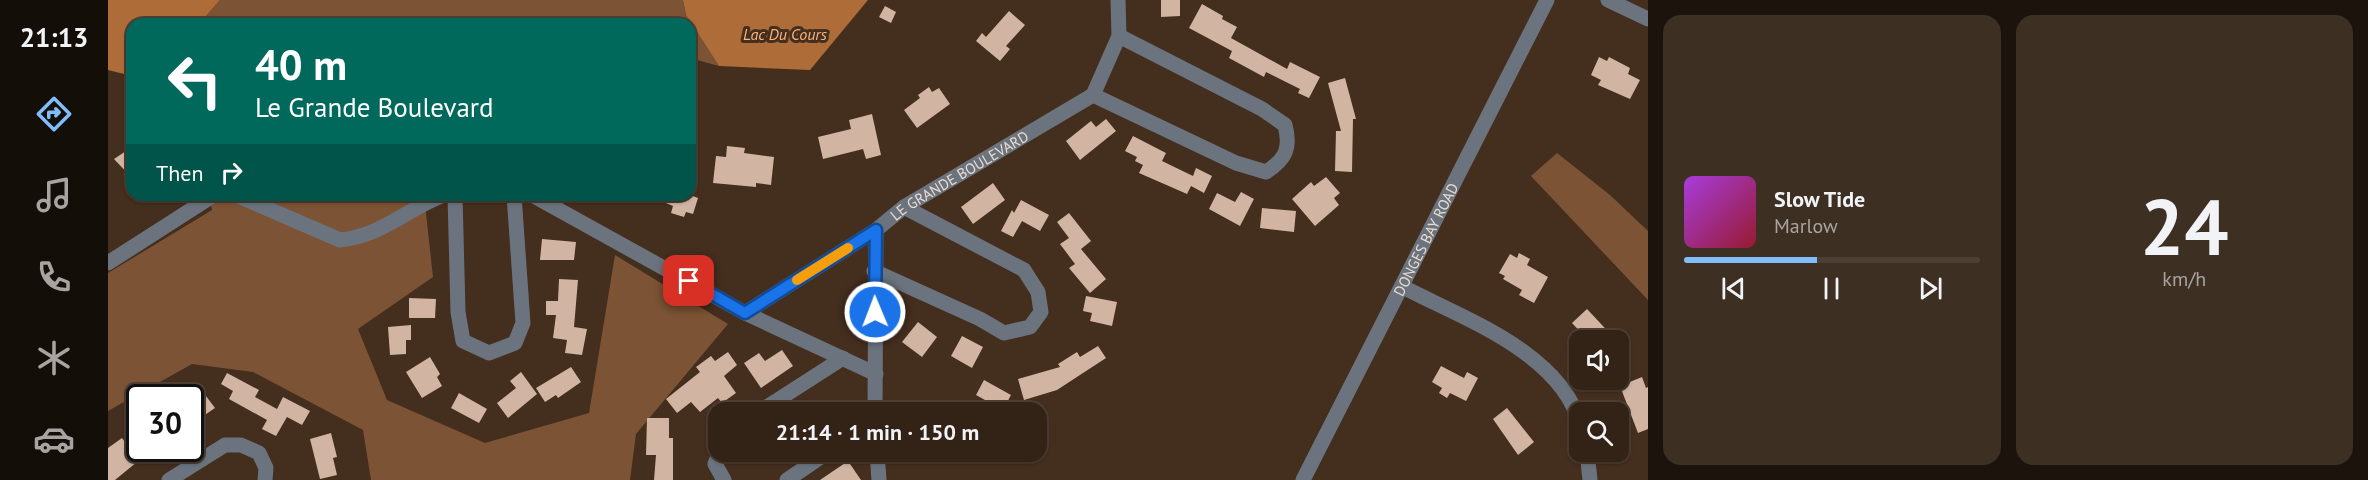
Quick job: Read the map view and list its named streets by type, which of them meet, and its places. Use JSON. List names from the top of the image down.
{
  "streets": {
    "street": ["LE GRANDE BOULEVARD", "DONGES BAY ROAD"]
  },
  "water": ["Lac Du Cours"],
  "page": {
    "tabs": "21:13",
    "tile": ["24", "km/h"],
    "turn": ["40 m", "Le Grande Boulevard"],
    "then": "Then",
    "song": ["Slow Tide", "Marlow"],
    "limit": "30",
    "trip": "21:14 · 1 min · 150 m"
  }
}
